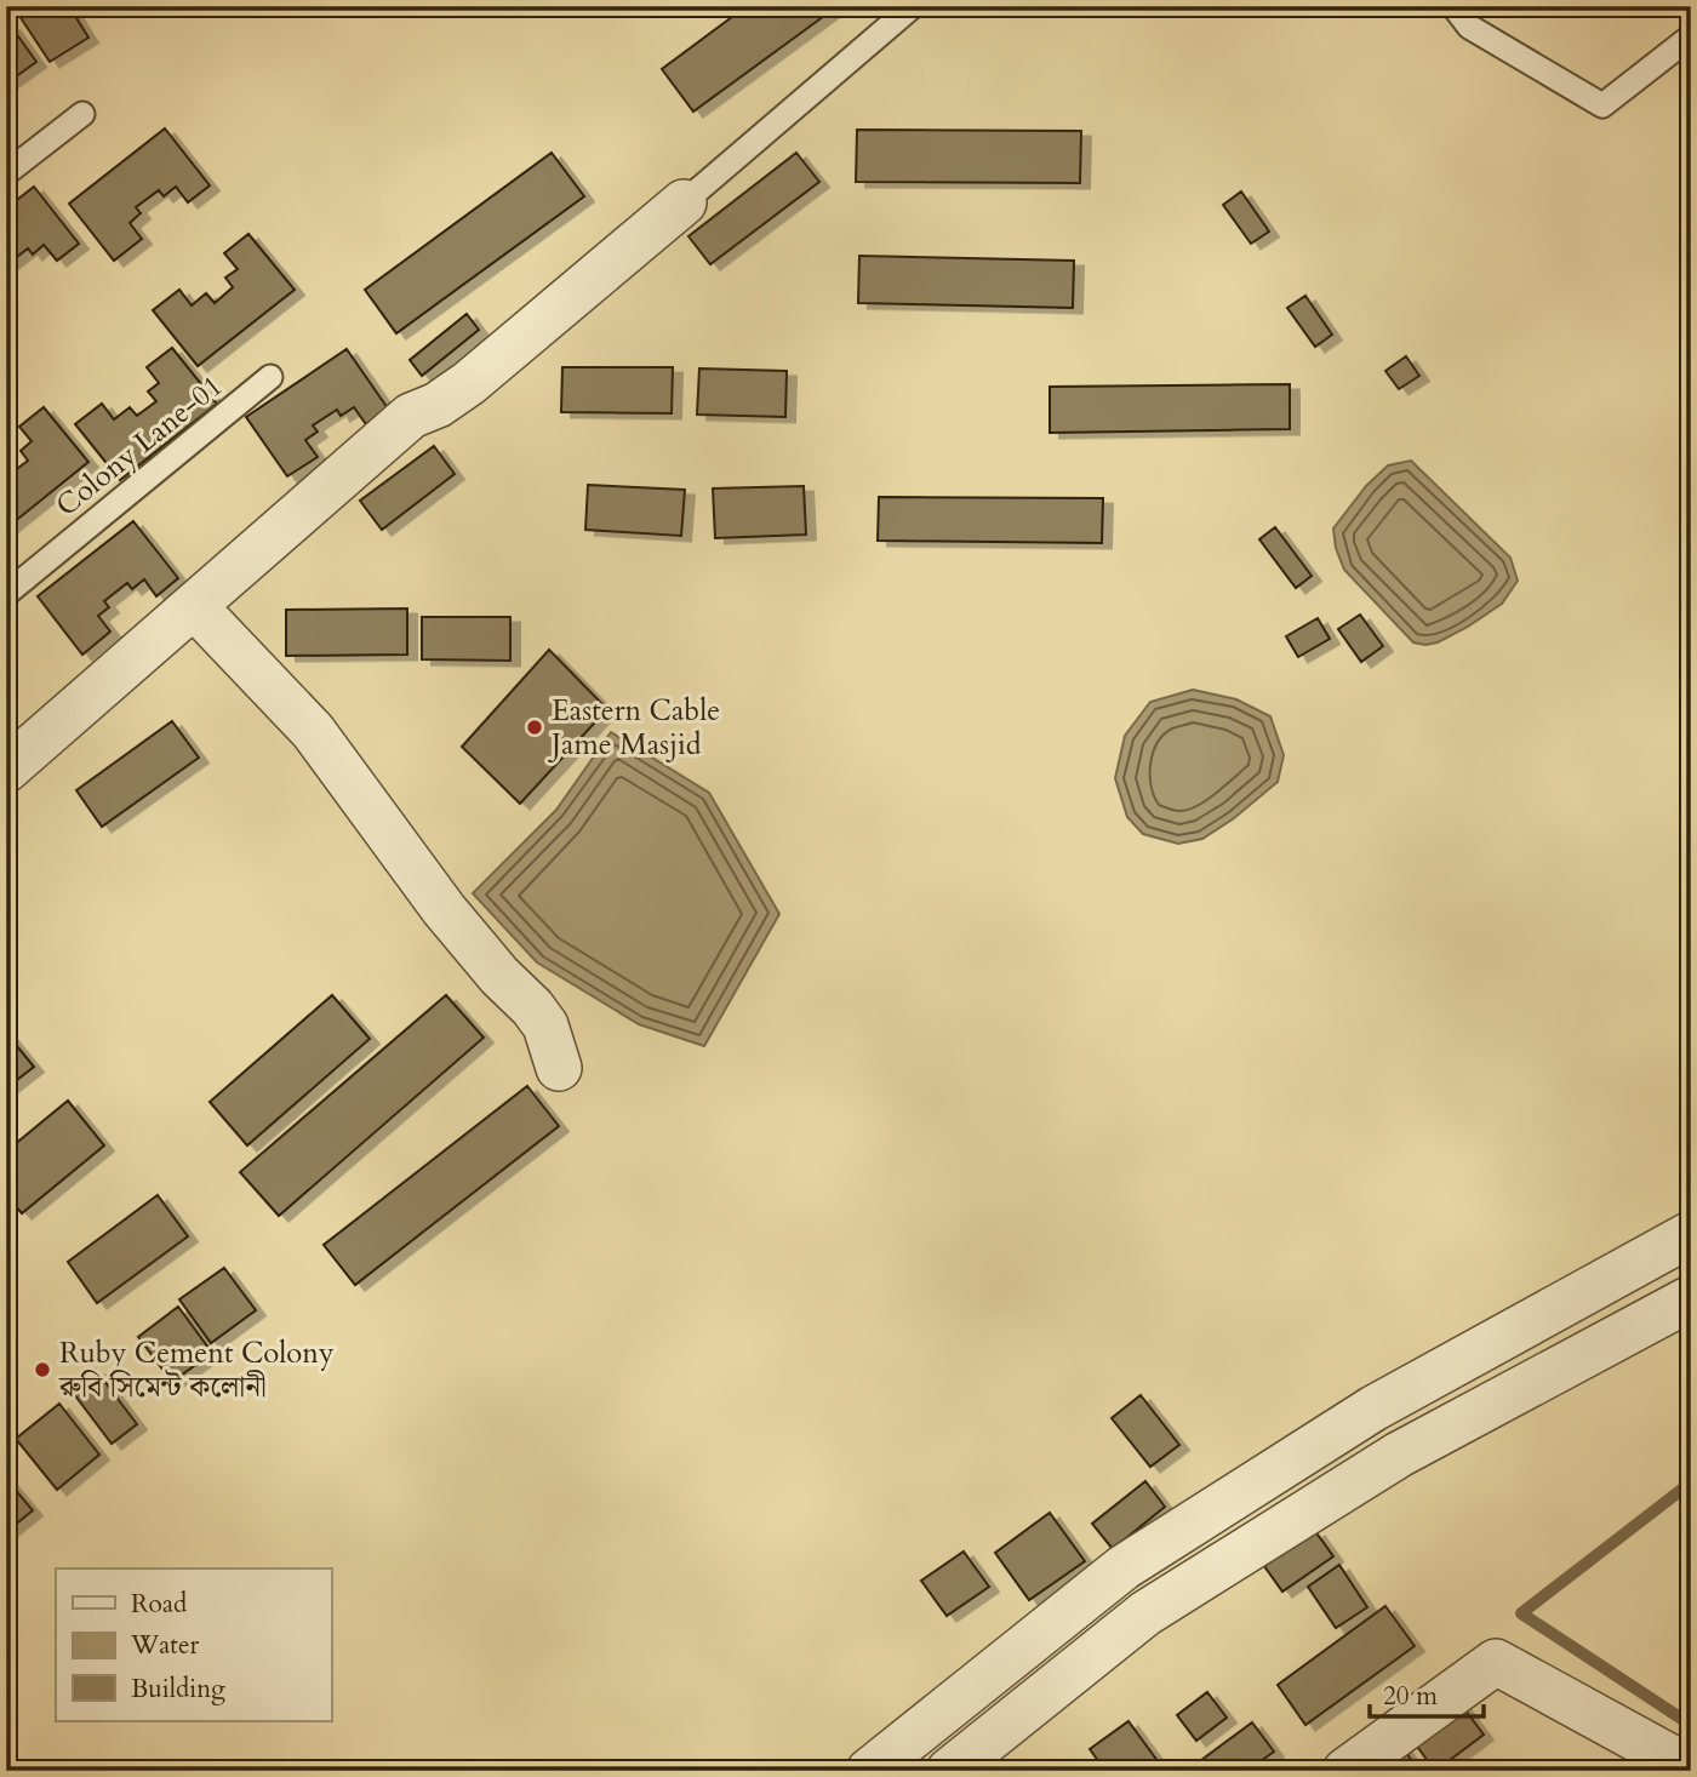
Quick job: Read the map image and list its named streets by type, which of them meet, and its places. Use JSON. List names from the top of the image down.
{
  "streets": {
    "lane": ["Colony Lane-01"]
  },
  "places": ["Eastern Cable Jame Masjid", "Ruby Cement Colony রুবি সিমেন্ট কলোনী"],
  "legend": ["Road", "Water", "Building"],
  "scale_bar": "20 m"
}
